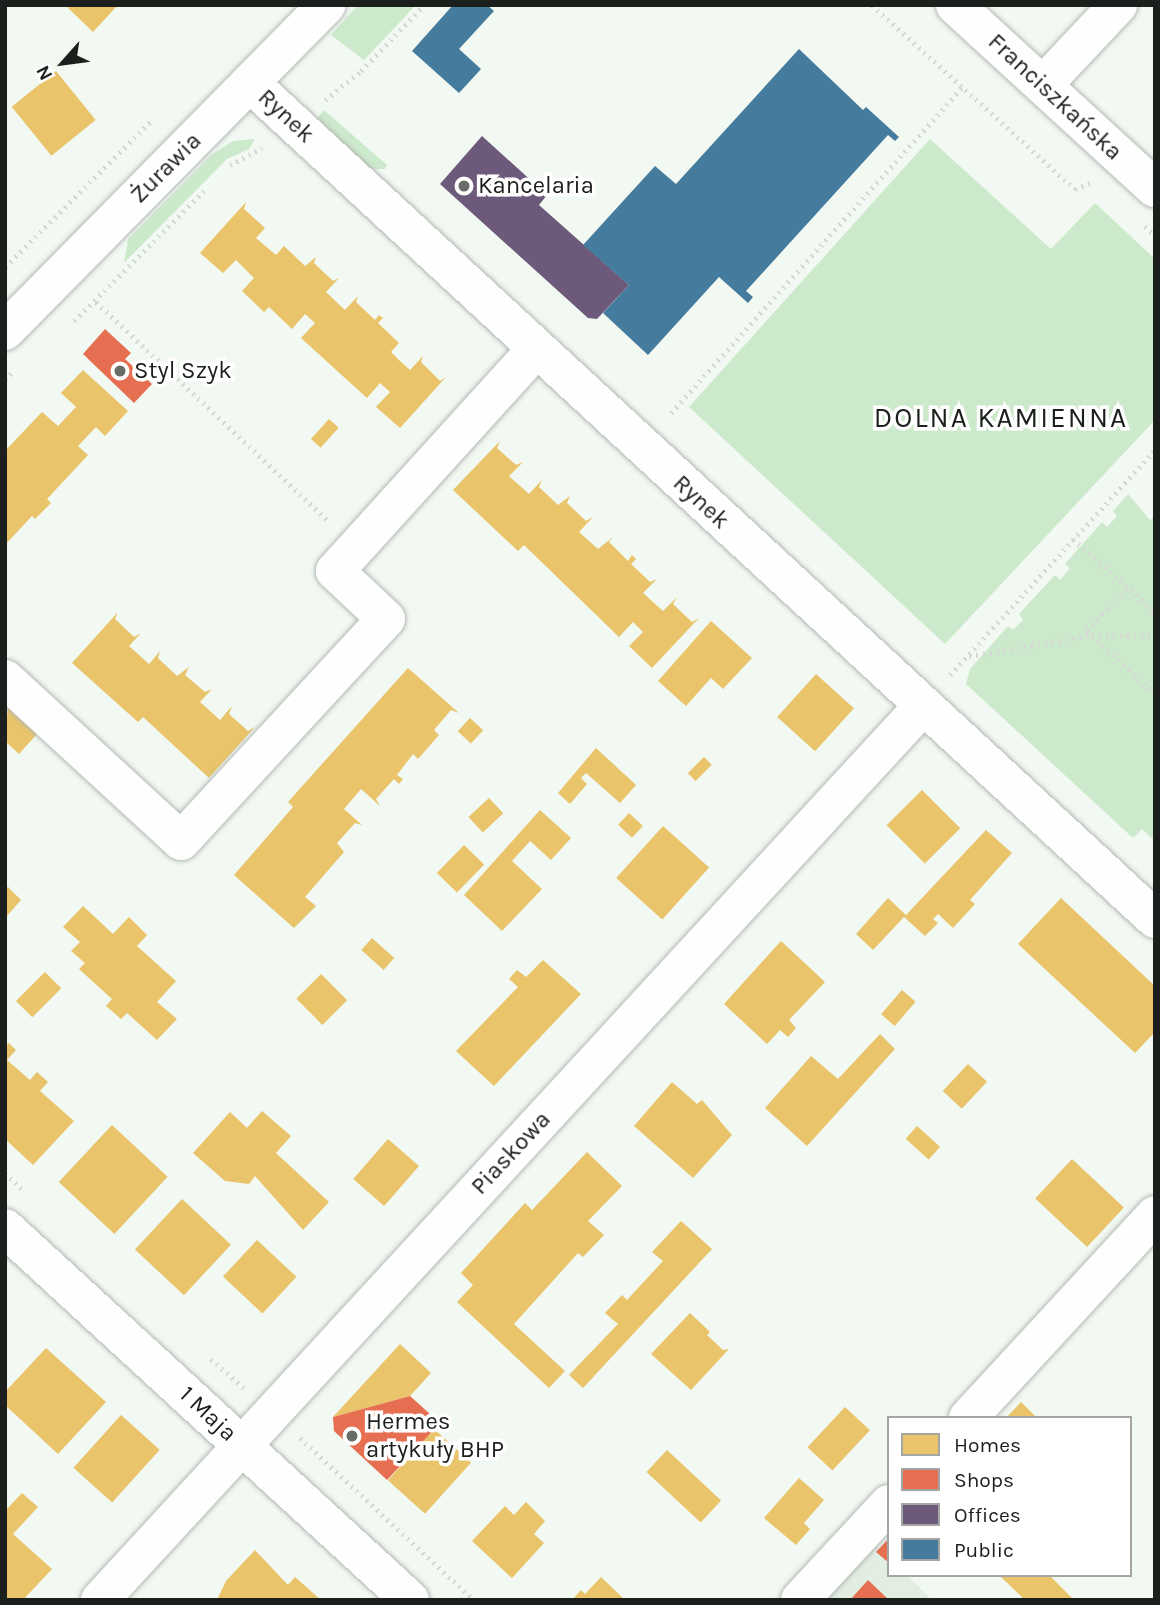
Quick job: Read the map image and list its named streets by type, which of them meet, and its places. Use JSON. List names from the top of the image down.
{
  "streets": {
    "street": [
      "Franciszkańska",
      "Rynek",
      "Żurawia",
      "Piaskowa",
      "1 Maja"
    ]
  },
  "crossings": [
    ["Rynek", "Żurawia"],
    ["Rynek", "Piaskowa"],
    ["Piaskowa", "1 Maja"]
  ],
  "districts": ["DOLNA KAMIENNA"],
  "places": ["Kancelaria", "Styl Szyk", "Hermes artykuły BHP"],
  "legend": [
    "Homes",
    "Shops",
    "Offices",
    "Public"
  ],
  "north": "bottom left"
}
